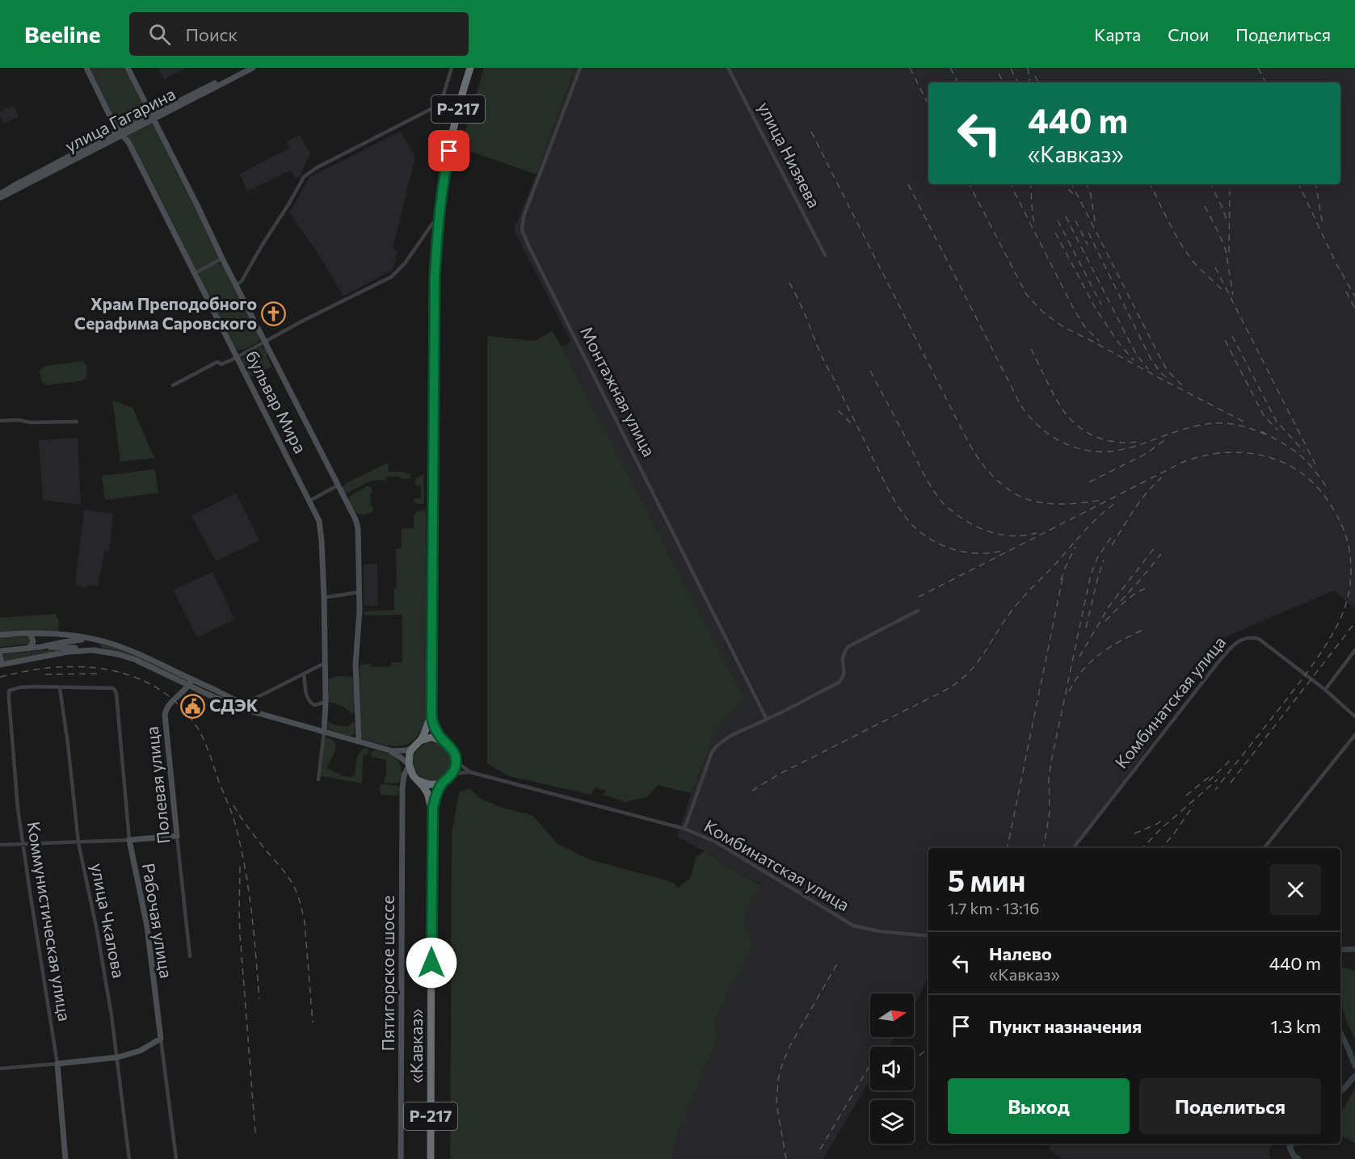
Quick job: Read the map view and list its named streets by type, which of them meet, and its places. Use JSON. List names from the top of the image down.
{
  "streets": {
    "highway": ["Р-217", "«Кавказ»"],
    "street": [
      "улица Гагарина",
      "улица Низяева",
      "Монтажная улица",
      "бульвар Мира",
      "Комбинатская улица",
      "Полевая улица",
      "улица Чкалова",
      "Рабочая улица",
      "Коммунистическая улица",
      "Пятигорское шоссе"
    ]
  },
  "crossings": [
    ["Р-217", "Комбинатская улица"],
    ["Р-217", "Пятигорское шоссе"],
    ["Р-217", "«Кавказ»"],
    ["улица Гагарина", "бульвар Мира"],
    ["Комбинатская улица", "Пятигорское шоссе"],
    ["Комбинатская улица", "«Кавказ»"],
    ["улица Чкалова", "Рабочая улица"],
    ["улица Чкалова", "Коммунистическая улица"],
    ["Рабочая улица", "Коммунистическая улица"],
    ["Пятигорское шоссе", "«Кавказ»"]
  ],
  "places": {
    "church": ["Храм Преподобного Серафима Саровского"],
    "public building": ["СДЭК"]
  },
  "north": "right",
  "page": {
    "header": "Beeline",
    "search": "Поиск",
    "nav": ["Карта", "Слои", "Поделиться"],
    "turn": ["440 m", "«Кавказ»"],
    "heading": ["5 мин", "1.7 km · 13:16"],
    "list": [
      {
        "name": "Налево",
        "note": "«Кавказ»",
        "value": "440 m"
      },
      {
        "name": "Пункт назначения",
        "value": "1.3 km"
      }
    ],
    "buttons": ["Выход", "Поделиться"]
  }
}
